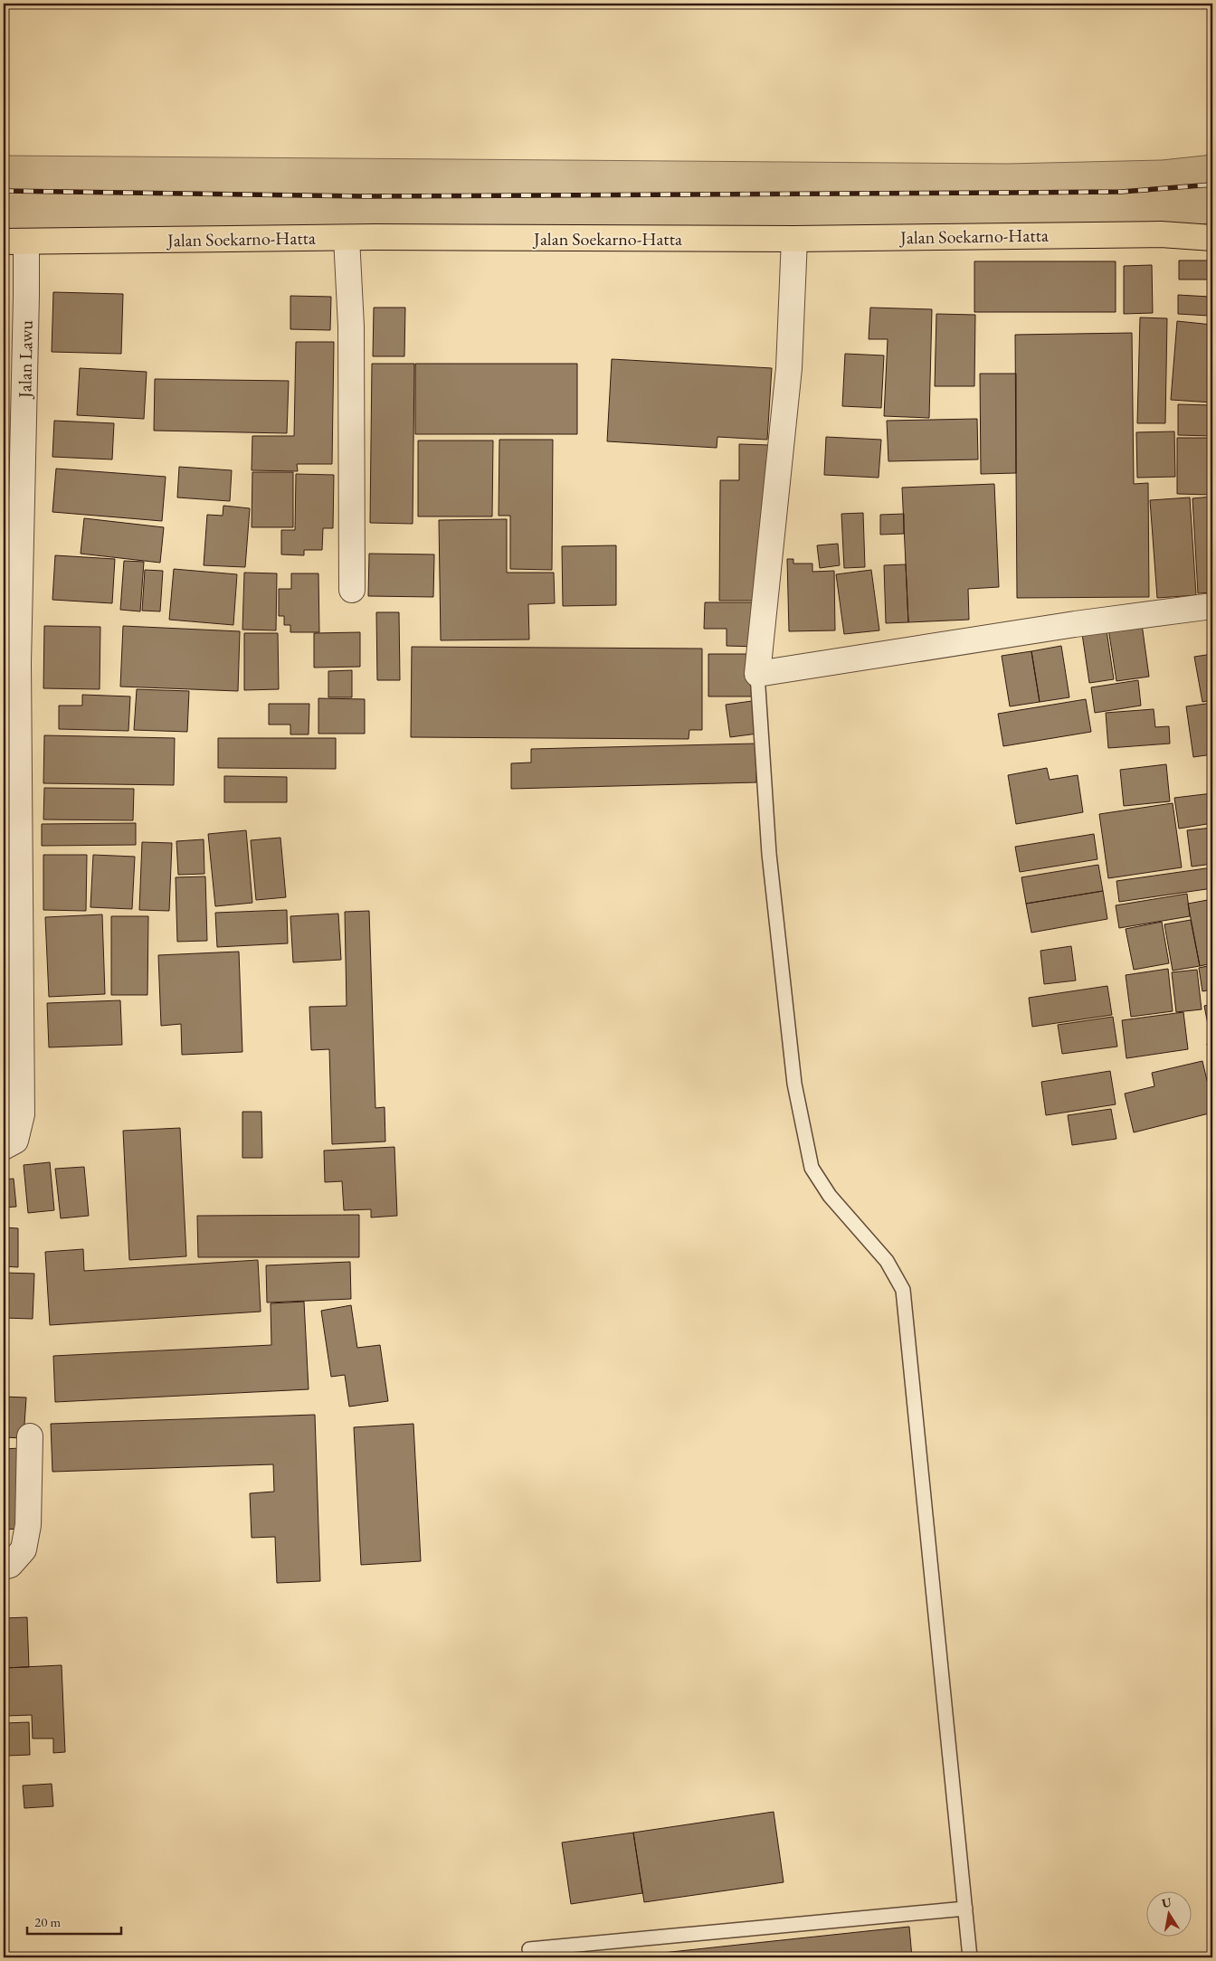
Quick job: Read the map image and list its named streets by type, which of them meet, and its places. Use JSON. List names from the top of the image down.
{
  "streets": {
    "highway": ["Jalan Soekarno-Hatta"],
    "street": ["Jalan Lawu"]
  },
  "crossings": [
    ["Jalan Soekarno-Hatta", "Jalan Lawu"]
  ],
  "scale_bar": "20 m",
  "north": "top"
}
